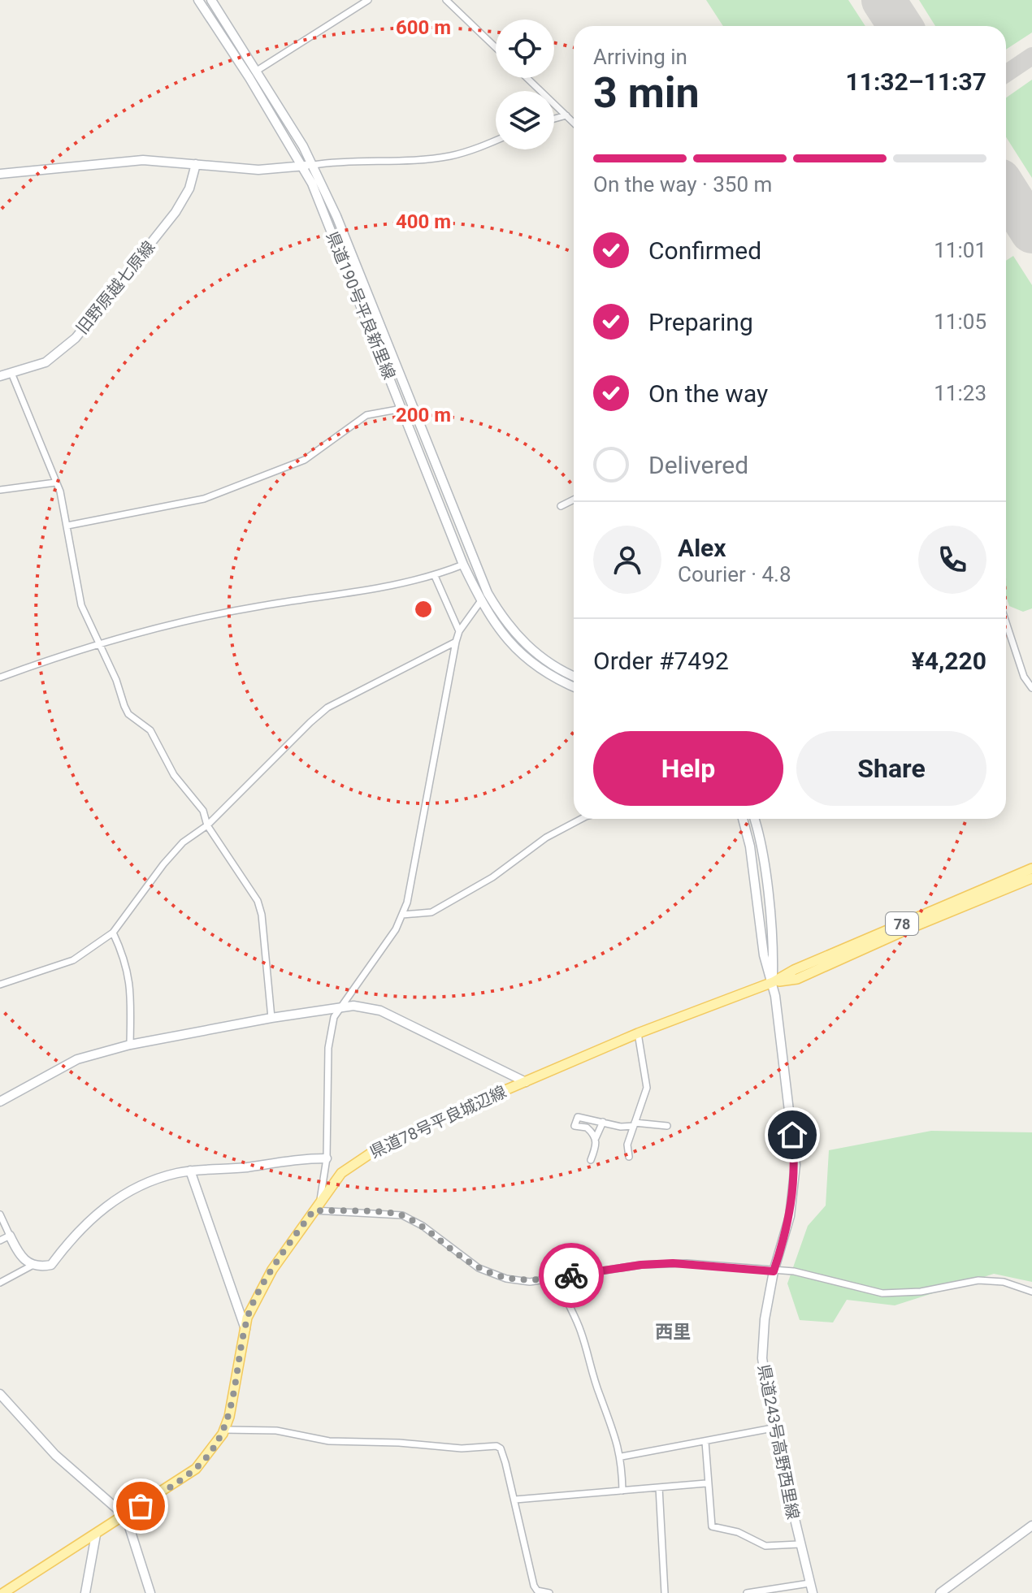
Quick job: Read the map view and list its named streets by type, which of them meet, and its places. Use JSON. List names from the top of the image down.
{
  "streets": {
    "main road": [
      "旧野原越七原線",
      "県道190号平良新里線",
      "78",
      "県道78号平良城辺線",
      "県道243号高野西里線"
    ]
  },
  "crossings": [
    ["県道78号平良城辺線", "県道243号高野西里線"]
  ],
  "districts": ["西里"],
  "page": {
    "heading": ["3 min", "Arriving in", "11:32–11:37"],
    "panel": [
      "Alex",
      "Courier · 4.8",
      "Order #7492",
      "¥4,220"
    ],
    "bar": "On the way · 350 m",
    "list": [
      ["Confirmed", "11:01"],
      ["Preparing", "11:05"],
      ["On the way", "11:23"],
      "Delivered"
    ],
    "buttons": ["Help", "Share"]
  },
  "rings": ["600 m", "400 m", "200 m"]
}
